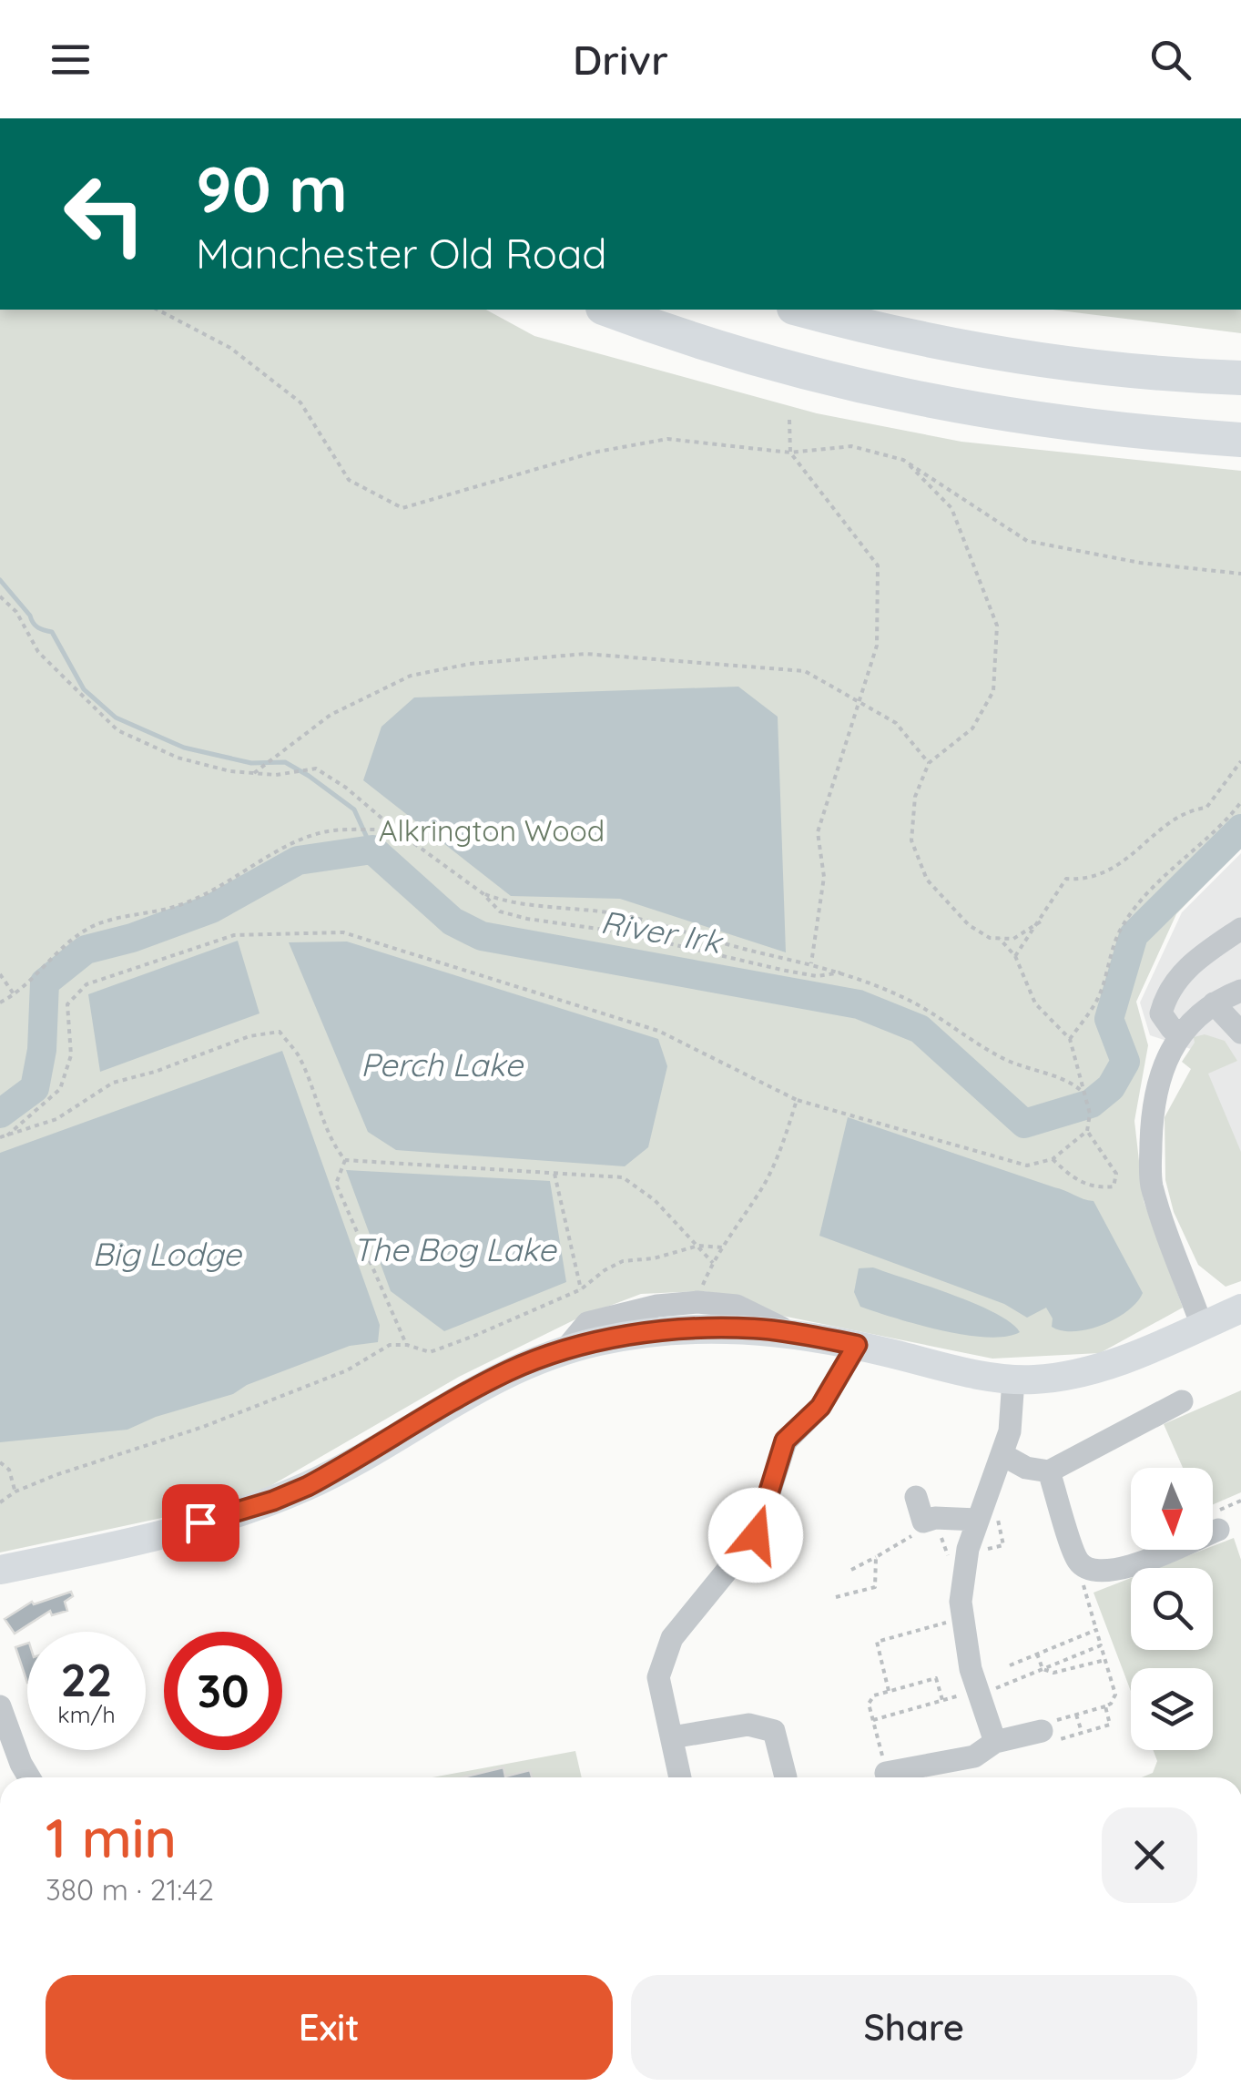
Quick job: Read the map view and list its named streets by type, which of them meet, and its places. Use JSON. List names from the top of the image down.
{
  "water": [
    "River Irk",
    "Perch Lake",
    "The Bog Lake",
    "Big Lodge"
  ],
  "parks": ["Alkrington Wood"],
  "north": "bottom",
  "page": {
    "header": "Drivr",
    "turn": ["90 m", "Manchester Old Road"],
    "speed": "22 km/h",
    "limit": "30",
    "heading": ["1 min", "380 m · 21:42"],
    "buttons": ["Exit", "Share"]
  }
}
